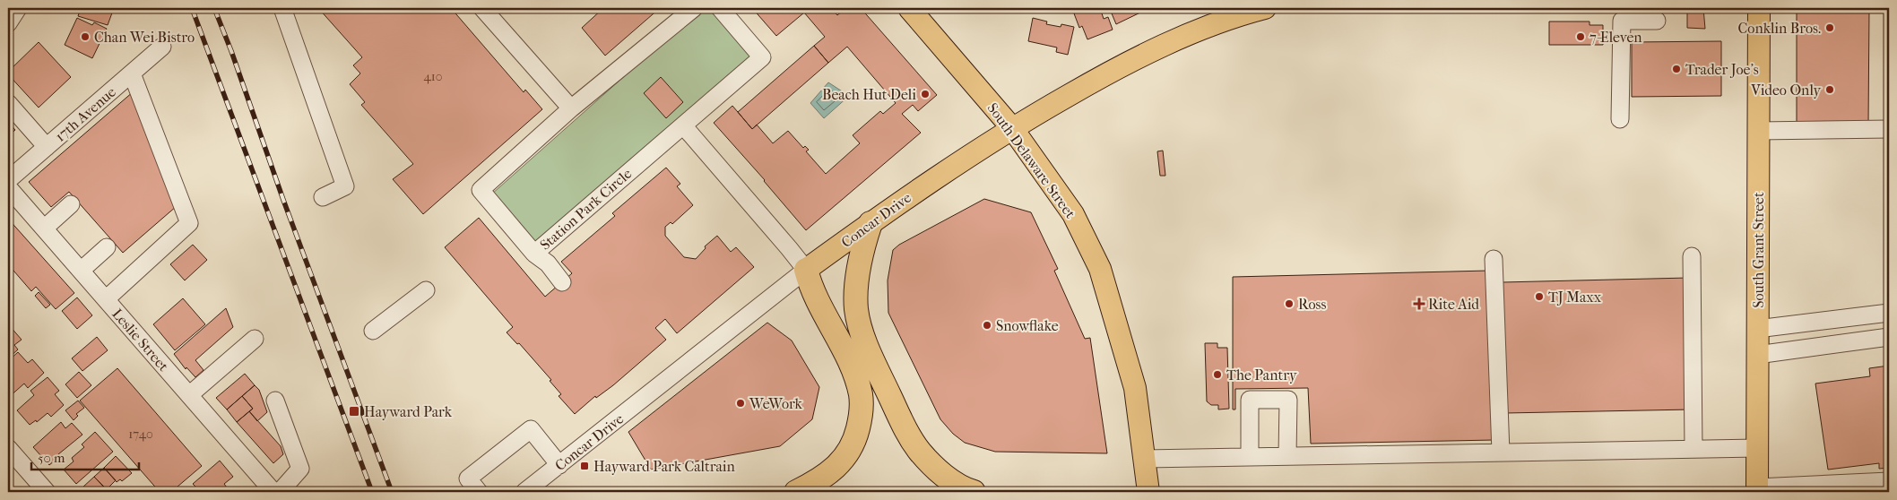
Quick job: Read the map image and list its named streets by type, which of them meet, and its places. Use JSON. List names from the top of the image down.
{
  "streets": {
    "main road": ["South Delaware Street", "Concar Drive", "South Grant Street"],
    "street": ["17th Avenue", "Station Park Circle", "Leslie Street"]
  },
  "crossings": [
    ["South Delaware Street", "Concar Drive"]
  ],
  "places": {
    "other": [
      "Conklin Bros.",
      "Chan Wei Bistro",
      "7-Eleven",
      "Trader Joe's",
      "Video Only",
      "Beach Hut Deli",
      "TJ Maxx",
      "Ross",
      "Snowflake",
      "The Pantry",
      "WeWork"
    ],
    "health": ["Rite Aid"],
    "transit": ["Hayward Park", "Hayward Park Caltrain"]
  },
  "house_numbers": ["410", "1740"],
  "scale_bar": "50 m"
}
